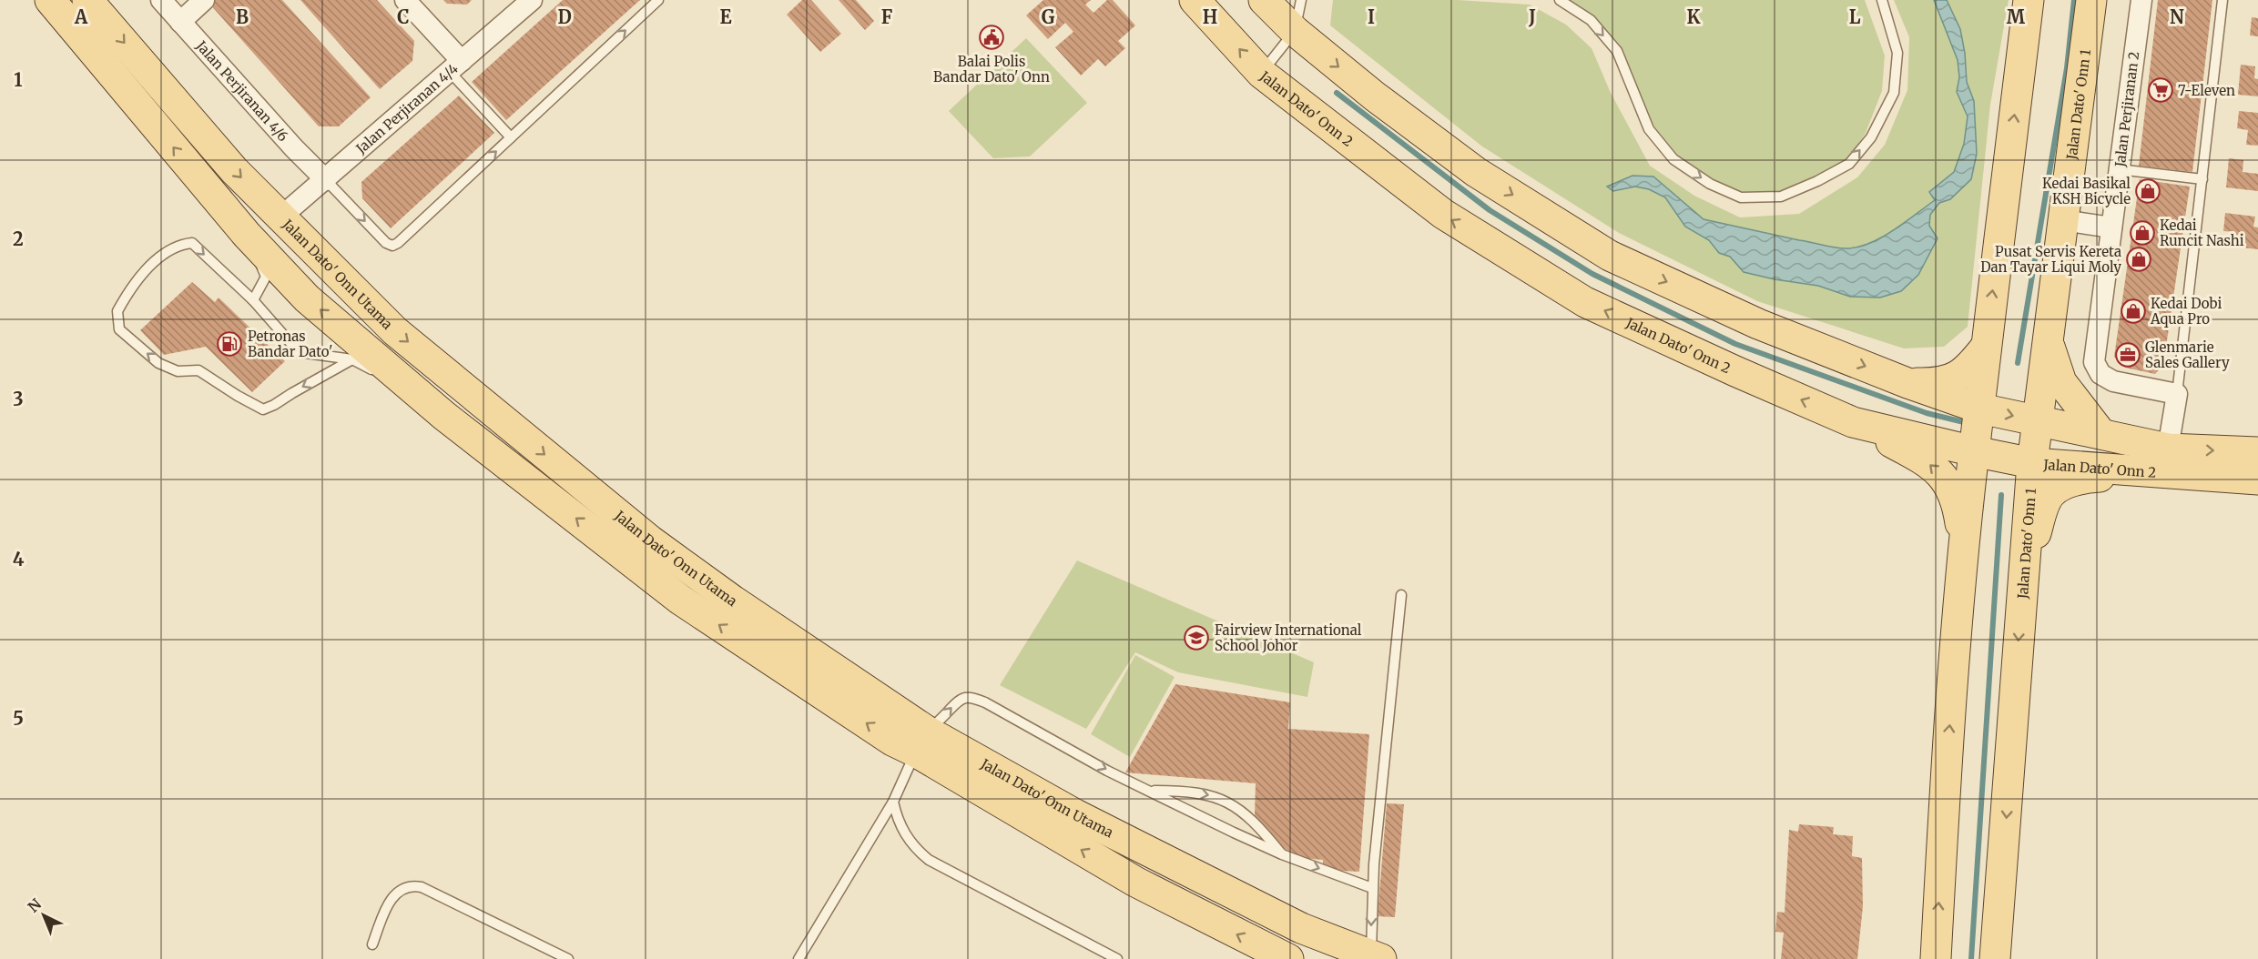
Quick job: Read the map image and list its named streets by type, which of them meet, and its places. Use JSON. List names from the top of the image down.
{
  "streets": {
    "main road": ["Jalan Dato' Onn 1", "Jalan Dato' Onn 2", "Jalan Dato' Onn Utama"],
    "street": ["Jalan Perjiranan 4/6", "Jalan Perjiranan 4/4", "Jalan Perjiranan 2"]
  },
  "crossings": [
    ["Jalan Perjiranan 4/6", "Jalan Perjiranan 4/4"],
    ["Jalan Dato' Onn 1", "Jalan Dato' Onn 2"],
    ["Jalan Perjiranan 4/4", "Jalan Dato' Onn Utama"]
  ],
  "places": {
    "public building": ["Balai Polis Bandar Dato' Onn"],
    "supermarket": ["7-Eleven"],
    "shop": [
      "Kedai Basikal KSH Bicycle",
      "Kedai Runcit Nashi",
      "Pusat Servis Kereta Dan Tayar Liqui Moly",
      "Kedai Dobi Aqua Pro"
    ],
    "fuel station": ["Petronas Bandar Dato'"],
    "office": ["Glenmarie Sales Gallery"],
    "school or university": ["Fairview International School Johor"]
  },
  "north": "top left",
  "grid": {
    "columns": [
      "A",
      "B",
      "C",
      "D",
      "E",
      "F",
      "G",
      "H",
      "I",
      "J",
      "K",
      "L",
      "M",
      "N"
    ],
    "rows": [
      "1",
      "2",
      "3",
      "4",
      "5"
    ]
  }
}
